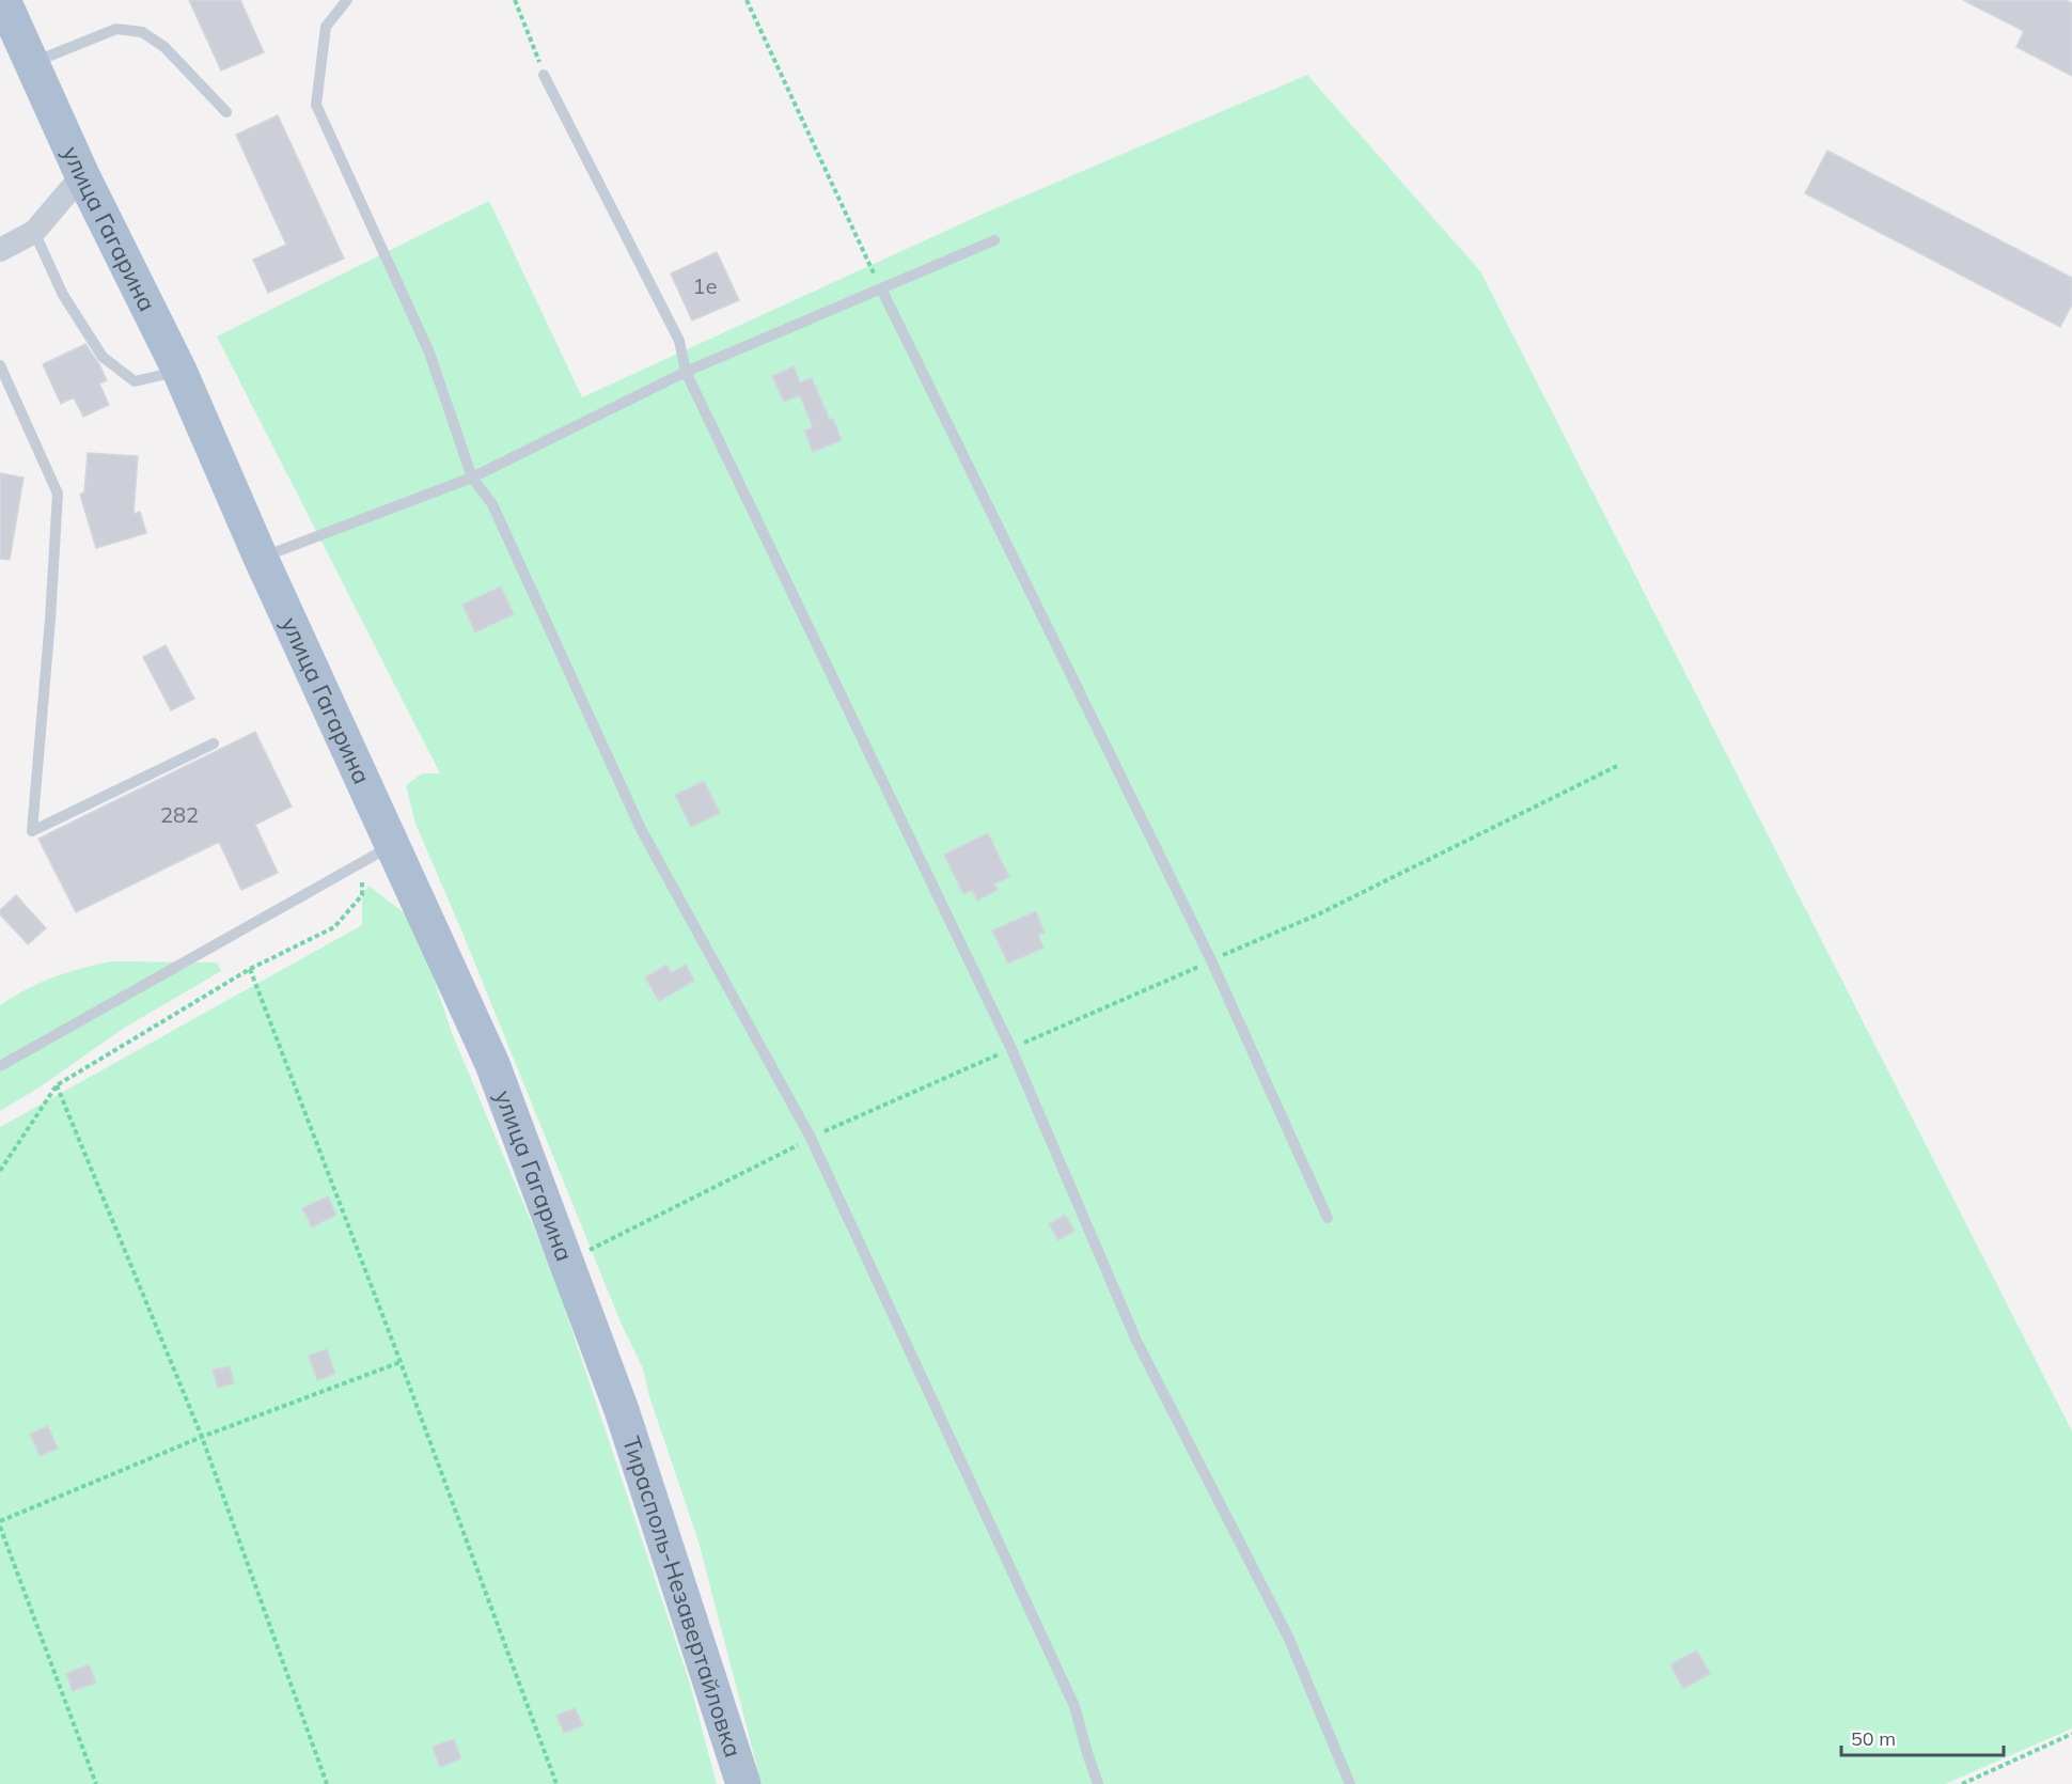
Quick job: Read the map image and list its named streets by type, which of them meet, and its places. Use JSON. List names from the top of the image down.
{
  "streets": {
    "main road": ["улица Гагарина", "Тирасполь-Незавертайловка"]
  },
  "crossings": [
    ["улица Гагарина", "Тирасполь-Незавертайловка"]
  ],
  "house_numbers": ["1е", "282"],
  "scale_bar": "50 m"
}
